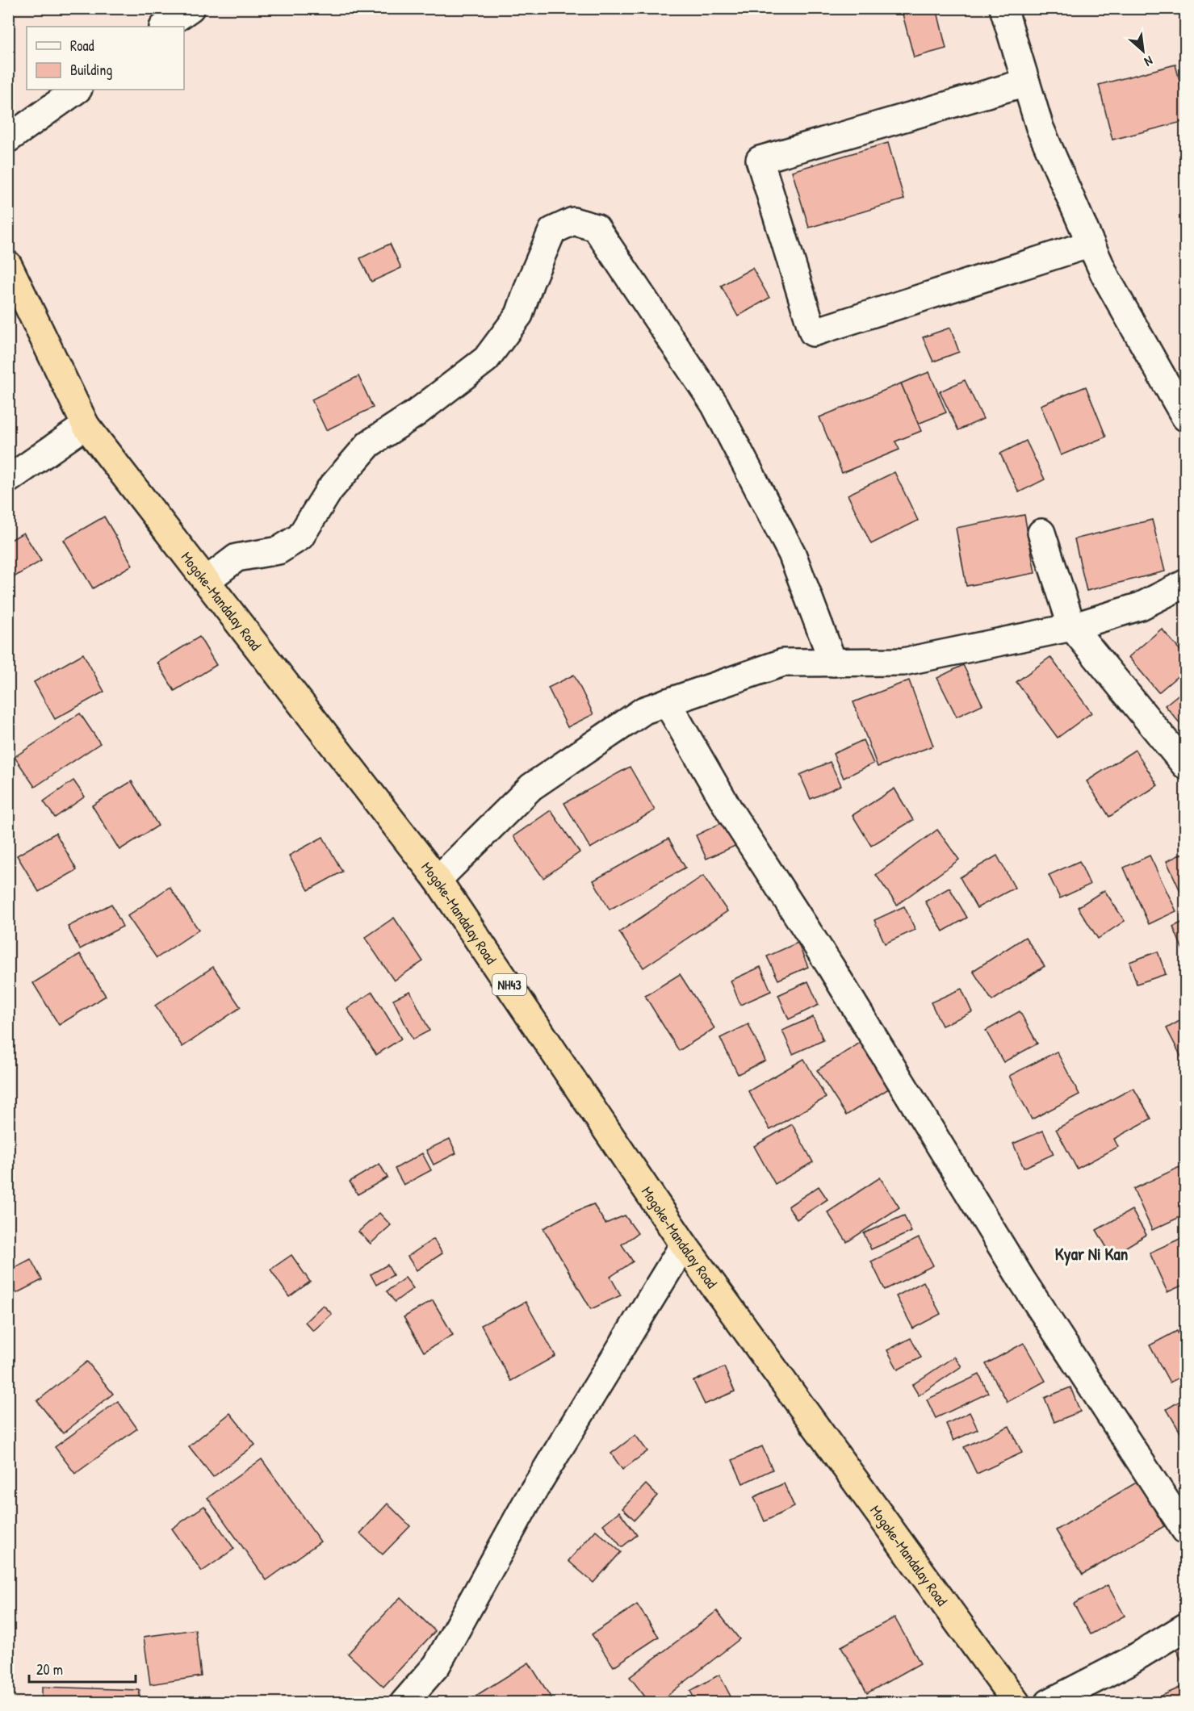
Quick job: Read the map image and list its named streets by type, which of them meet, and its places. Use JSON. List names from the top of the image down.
{
  "streets": {
    "highway": ["Mogoke-Mandalay Road", "NH43"]
  },
  "districts": ["Kyar Ni Kan"],
  "legend": ["Road", "Building"],
  "scale_bar": "20 m",
  "north": "bottom right"
}
